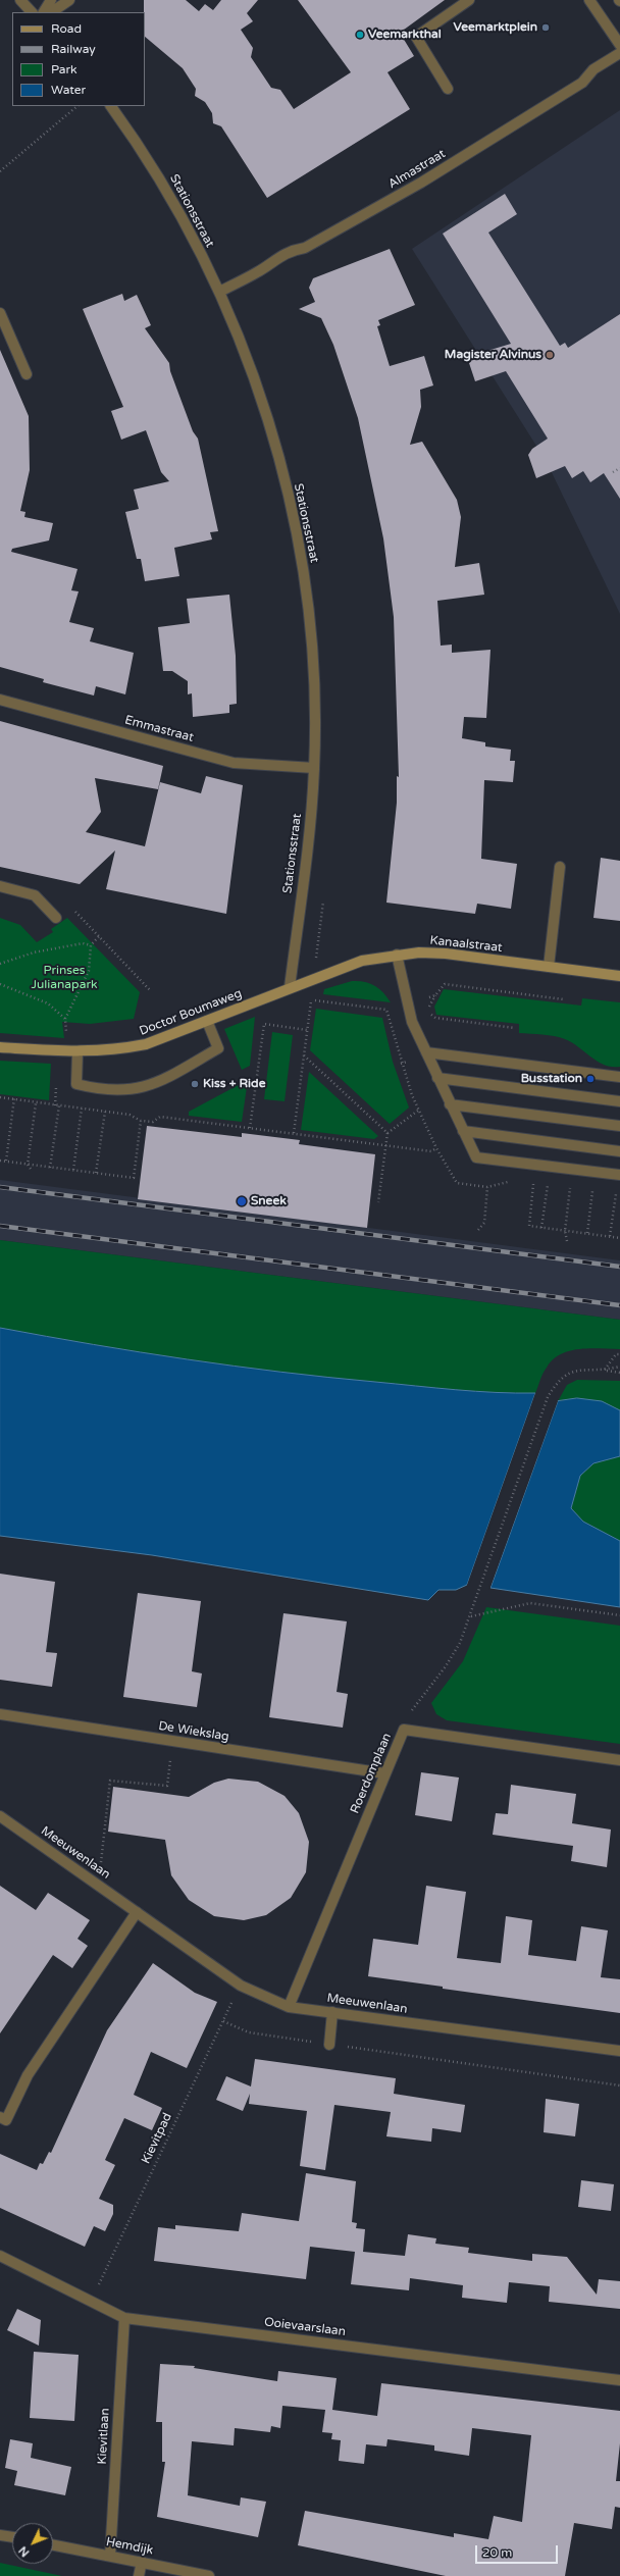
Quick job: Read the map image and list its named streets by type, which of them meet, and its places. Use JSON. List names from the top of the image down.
{
  "streets": {
    "main road": ["Kanaalstraat", "Doctor Boumaweg"],
    "street": [
      "Almastraat",
      "Stationsstraat",
      "Emmastraat",
      "De Wiekslag",
      "Roerdomplaan",
      "Meeuwenlaan",
      "Ooievaarslaan",
      "Kievitlaan",
      "Hemdijk"
    ],
    "path": ["Kievitpad"]
  },
  "crossings": [
    ["Almastraat", "Stationsstraat"],
    ["Stationsstraat", "Emmastraat"],
    ["Stationsstraat", "Kanaalstraat"],
    ["Stationsstraat", "Doctor Boumaweg"],
    ["Kanaalstraat", "Doctor Boumaweg"],
    ["De Wiekslag", "Roerdomplaan"],
    ["Roerdomplaan", "Meeuwenlaan"],
    ["Meeuwenlaan", "Kievitpad"],
    ["Kievitpad", "Ooievaarslaan"],
    ["Ooievaarslaan", "Kievitlaan"],
    ["Kievitlaan", "Hemdijk"]
  ],
  "parks": ["Prinses Julianapark"],
  "places": [
    "Veemarktplein",
    "Veemarkthal",
    "Magister Alvinus",
    "Busstation",
    "Kiss + Ride",
    "Sneek"
  ],
  "legend": [
    "Road",
    "Railway",
    "Park",
    "Water"
  ],
  "scale_bar": "20 m",
  "north": "bottom left"
}
